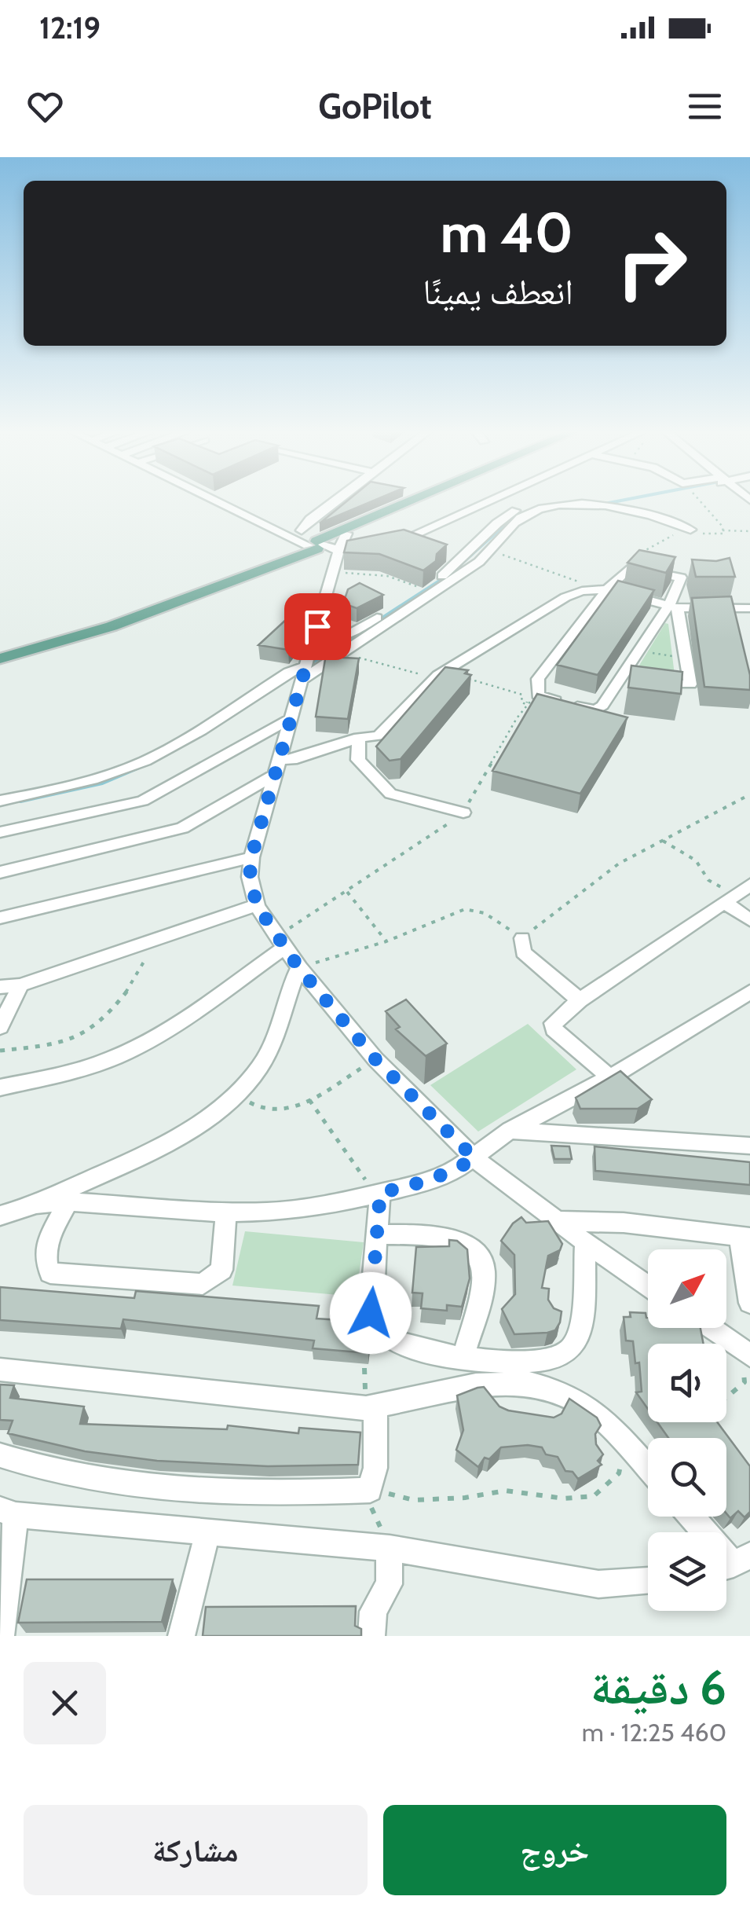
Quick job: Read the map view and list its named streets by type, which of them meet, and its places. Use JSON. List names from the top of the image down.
{
  "north": "top right",
  "page": {
    "status": "12:19",
    "header": "GoPilot",
    "turn": ["40 m", "انعطف يمينًا"],
    "heading": ["6 دقيقة", "460 m · 12:25"],
    "buttons": ["خروج", "مشاركة"]
  }
}
